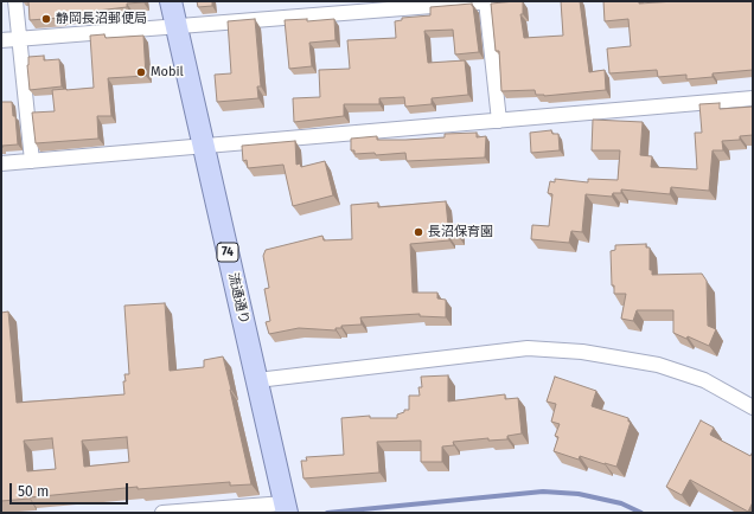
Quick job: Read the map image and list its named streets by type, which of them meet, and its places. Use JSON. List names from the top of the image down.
{
  "streets": {
    "main road": ["74", "流通通り"]
  },
  "places": ["静岡長沼郵便局", "Mobil", "長沼保育園"],
  "scale_bar": "50 m"
}
